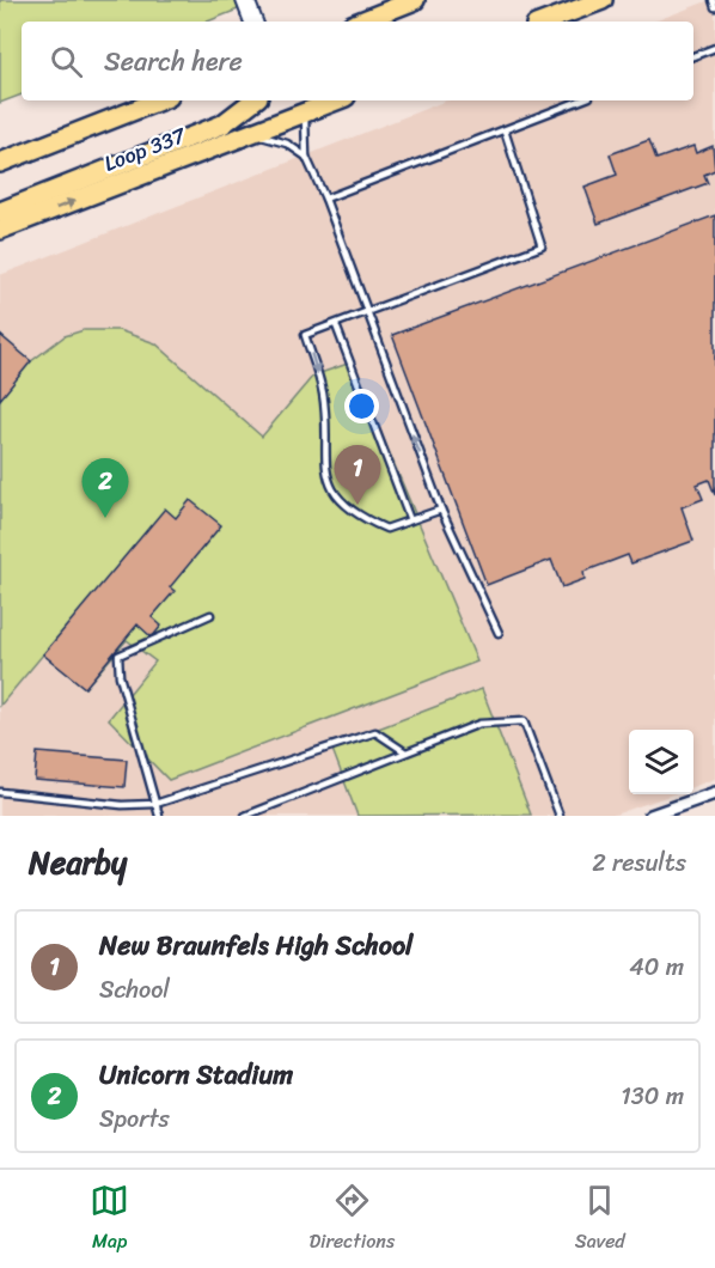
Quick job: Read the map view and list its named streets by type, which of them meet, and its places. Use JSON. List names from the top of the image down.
{
  "streets": {
    "main road": ["Loop 337"]
  },
  "page": {
    "search": "Search here",
    "pins": ["1", "2"],
    "heading": ["Nearby", "2 results"],
    "list": [
      {
        "mark": "1",
        "name": "New Braunfels High School",
        "note": "School",
        "value": "40 m"
      },
      {
        "mark": "2",
        "name": "Unicorn Stadium",
        "note": "Sports",
        "value": "130 m"
      }
    ],
    "nav": ["Map", "Directions", "Saved"]
  }
}
